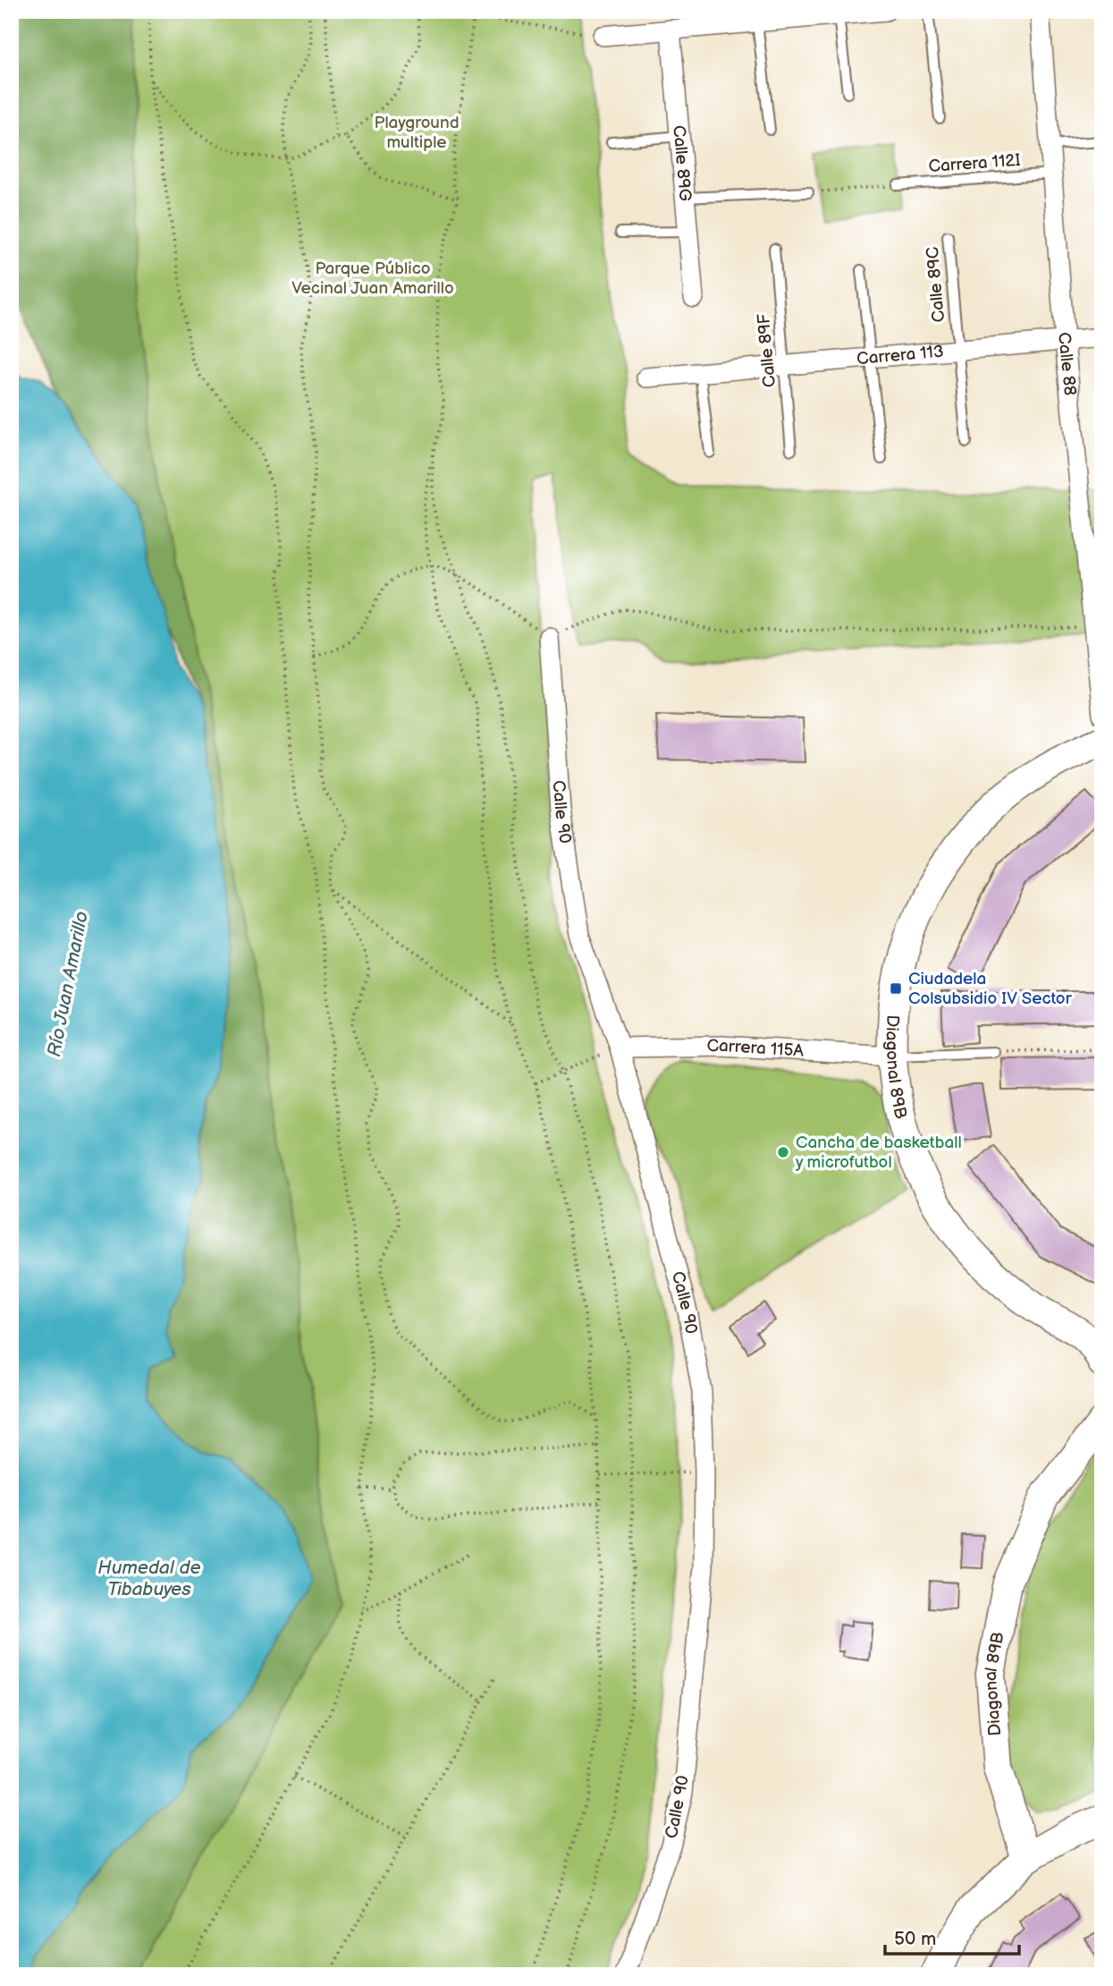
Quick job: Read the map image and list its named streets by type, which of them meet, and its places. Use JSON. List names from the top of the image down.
{
  "streets": {
    "street": [
      "Calle 89G",
      "Carrera 113",
      "Calle 88",
      "Calle 90",
      "Carrera 115A",
      "Diagonal 89B"
    ],
    "lane": ["Carrera 112I", "Calle 89C", "Calle 89F"]
  },
  "crossings": [
    ["Carrera 112I", "Calle 88"],
    ["Calle 89C", "Carrera 113"],
    ["Calle 89F", "Carrera 113"],
    ["Carrera 113", "Calle 88"],
    ["Calle 90", "Carrera 115A"],
    ["Carrera 115A", "Diagonal 89B"]
  ],
  "water": ["Río Juan Amarillo", "Humedal de Tibabuyes"],
  "parks": ["Playground multiple", "Parque Público Vecinal Juan Amarillo"],
  "places": {
    "transit": ["Ciudadela Colsubsidio IV Sector"],
    "other": ["Cancha de basketball y microfutbol"]
  },
  "scale_bar": "50 m"
}
